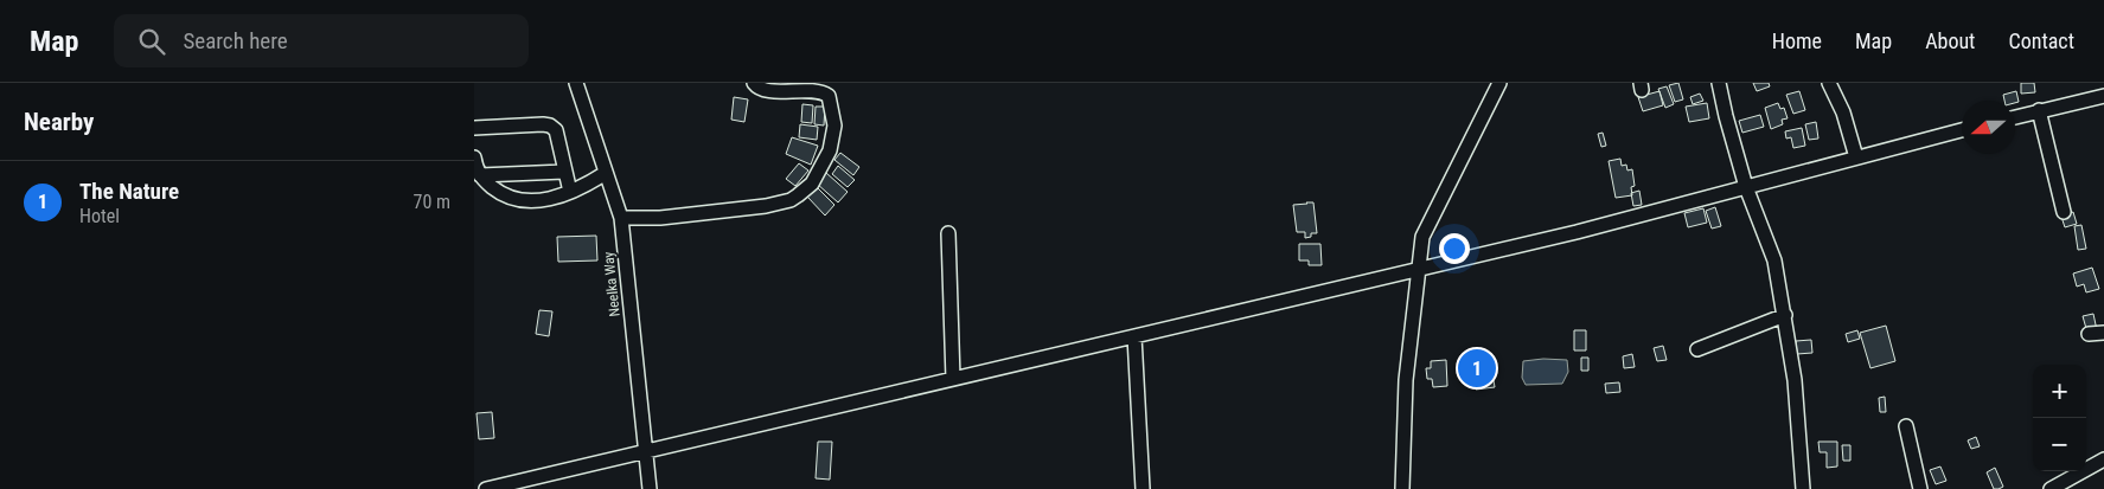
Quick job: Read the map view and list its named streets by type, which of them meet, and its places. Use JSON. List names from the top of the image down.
{
  "streets": {
    "street": ["Neelka Way"]
  },
  "north": "left",
  "page": {
    "header": "Map",
    "search": "Search here",
    "nav": [
      "Home",
      "Map",
      "About",
      "Contact"
    ],
    "heading": "Nearby",
    "list": [
      {
        "mark": "1",
        "name": "The Nature",
        "note": "Hotel",
        "value": "70 m"
      }
    ],
    "pins": "1",
    "map_buttons": ["+", "−"]
  }
}
